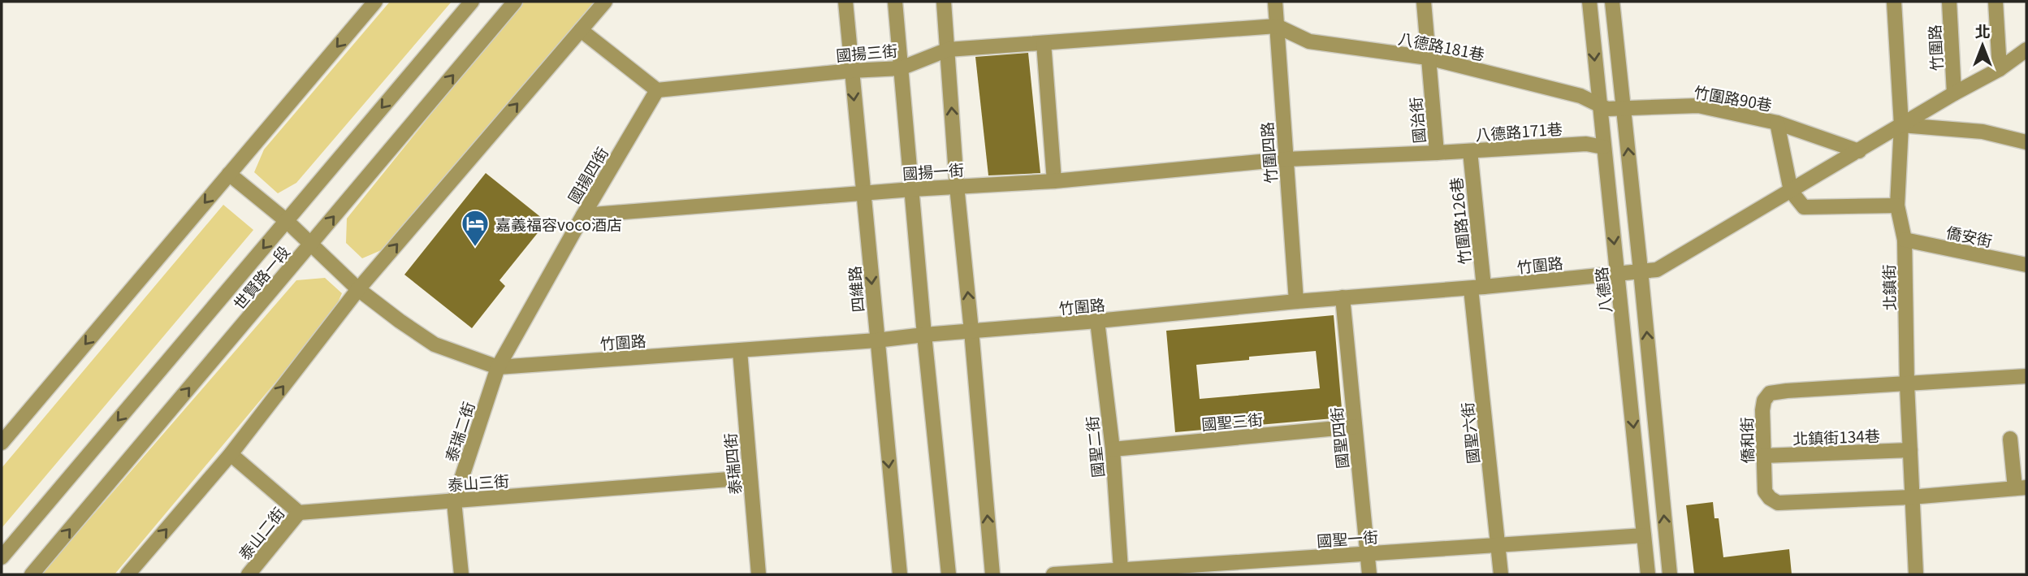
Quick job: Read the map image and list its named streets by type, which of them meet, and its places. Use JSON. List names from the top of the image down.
{
  "streets": {
    "street": [
      "八德路181巷",
      "竹圍路",
      "國揚三街",
      "竹圍路90巷",
      "國治街",
      "八德路171巷",
      "竹圍四路",
      "國揚一街",
      "國揚四街",
      "竹圍路126巷",
      "僑安街",
      "世賢路一段",
      "北鎮街",
      "四維路",
      "八德路",
      "國聖三街",
      "泰瑞二街",
      "國聖六街",
      "北鎮街134巷",
      "國聖四街",
      "僑和街",
      "國聖二街",
      "泰瑞四街",
      "泰山三街",
      "泰山二街",
      "國聖一街"
    ]
  },
  "crossings": [
    ["八德路181巷", "國揚三街"],
    ["八德路181巷", "竹圍路90巷"],
    ["八德路181巷", "國治街"],
    ["八德路181巷", "竹圍四路"],
    ["八德路181巷", "八德路"],
    ["竹圍路", "竹圍路90巷"],
    ["竹圍路", "竹圍四路"],
    ["竹圍路", "國揚四街"],
    ["竹圍路", "竹圍路126巷"],
    ["竹圍路", "世賢路一段"],
    ["竹圍路", "北鎮街"],
    ["竹圍路", "四維路"],
    ["竹圍路", "八德路"],
    ["竹圍路", "泰瑞二街"],
    ["竹圍路", "國聖六街"],
    ["竹圍路", "國聖四街"],
    ["竹圍路", "國聖二街"],
    ["竹圍路", "泰瑞四街"],
    ["國揚三街", "竹圍四路"],
    ["國揚三街", "國揚四街"],
    ["國揚三街", "四維路"],
    ["竹圍路90巷", "八德路"],
    ["國治街", "八德路171巷"],
    ["國治街", "竹圍四路"],
    ["國治街", "國揚一街"],
    ["八德路171巷", "竹圍路126巷"],
    ["八德路171巷", "八德路"],
    ["竹圍四路", "國揚一街"],
    ["國揚一街", "國揚四街"],
    ["國揚一街", "四維路"],
    ["國揚四街", "泰瑞二街"],
    ["竹圍路126巷", "國聖六街"],
    ["僑安街", "北鎮街"],
    ["北鎮街", "北鎮街134巷"],
    ["北鎮街", "僑和街"],
    ["八德路", "國聖一街"],
    ["國聖三街", "國聖四街"],
    ["國聖三街", "國聖二街"],
    ["泰瑞二街", "泰山三街"],
    ["國聖六街", "國聖一街"],
    ["北鎮街134巷", "僑和街"],
    ["國聖四街", "國聖一街"],
    ["國聖二街", "國聖一街"],
    ["泰瑞四街", "泰山三街"],
    ["泰山三街", "泰山二街"]
  ],
  "places": {
    "hotel": ["嘉義福容voco酒店"]
  },
  "north": "top"
}
